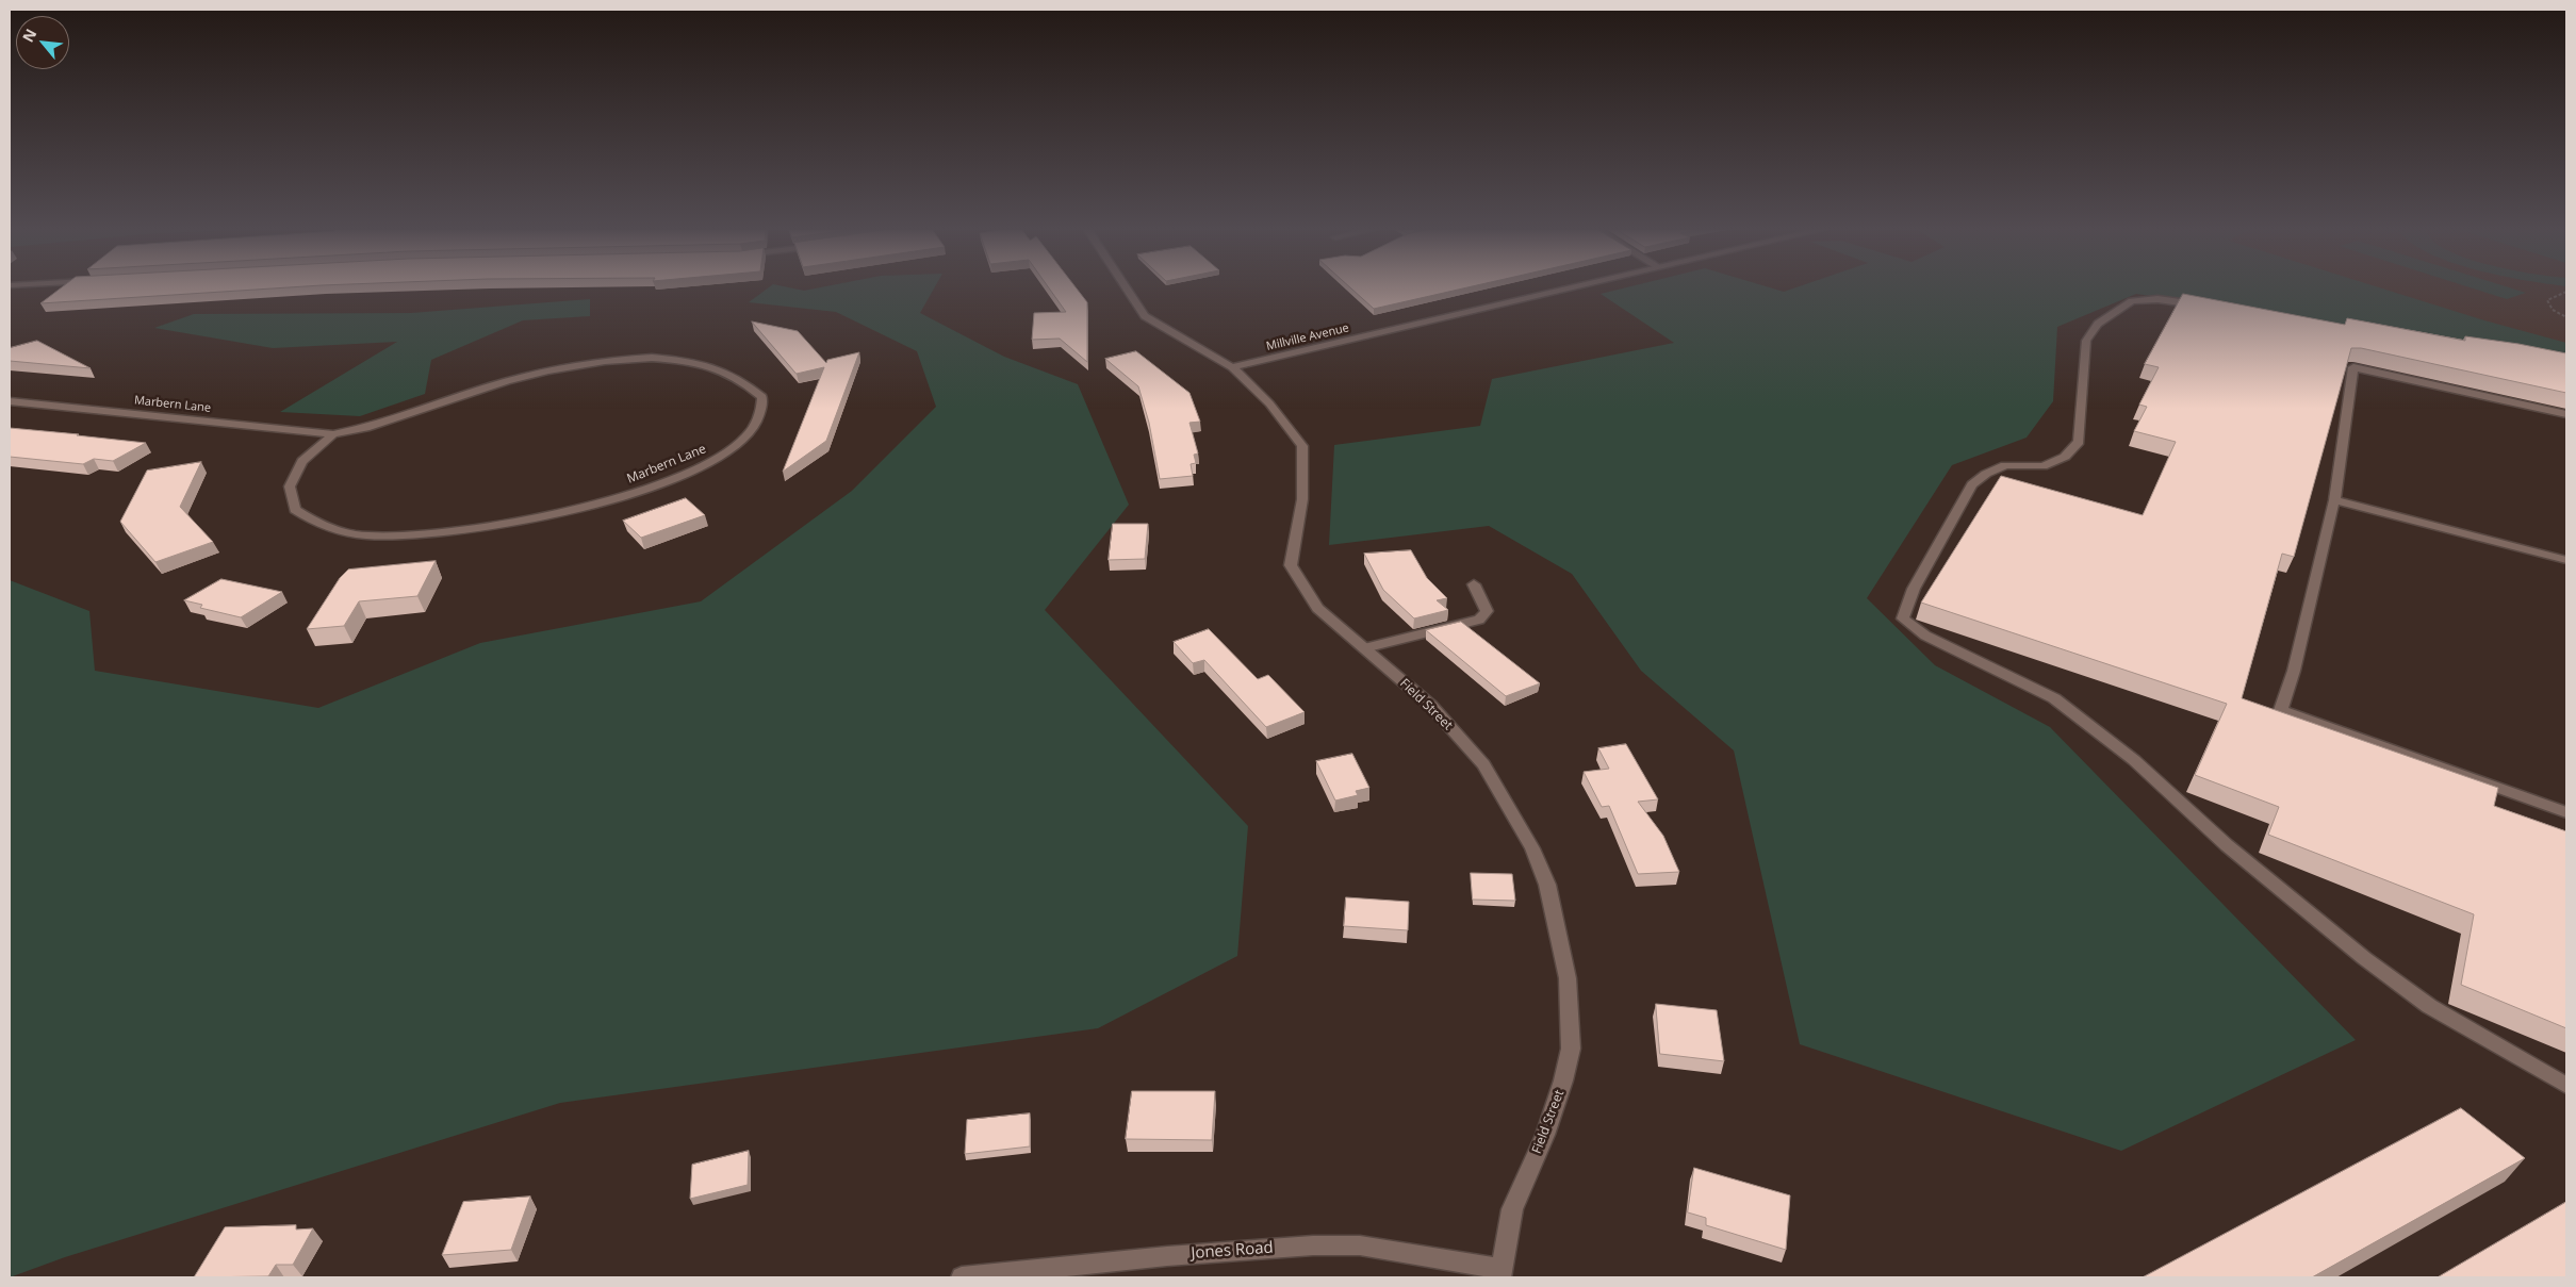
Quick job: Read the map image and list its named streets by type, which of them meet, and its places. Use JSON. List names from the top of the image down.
{
  "streets": {
    "street": [
      "Millville Avenue",
      "Marbern Lane",
      "Field Street",
      "Jones Road"
    ]
  },
  "crossings": [
    ["Millville Avenue", "Field Street"],
    ["Field Street", "Jones Road"]
  ],
  "north": "top left"
}
